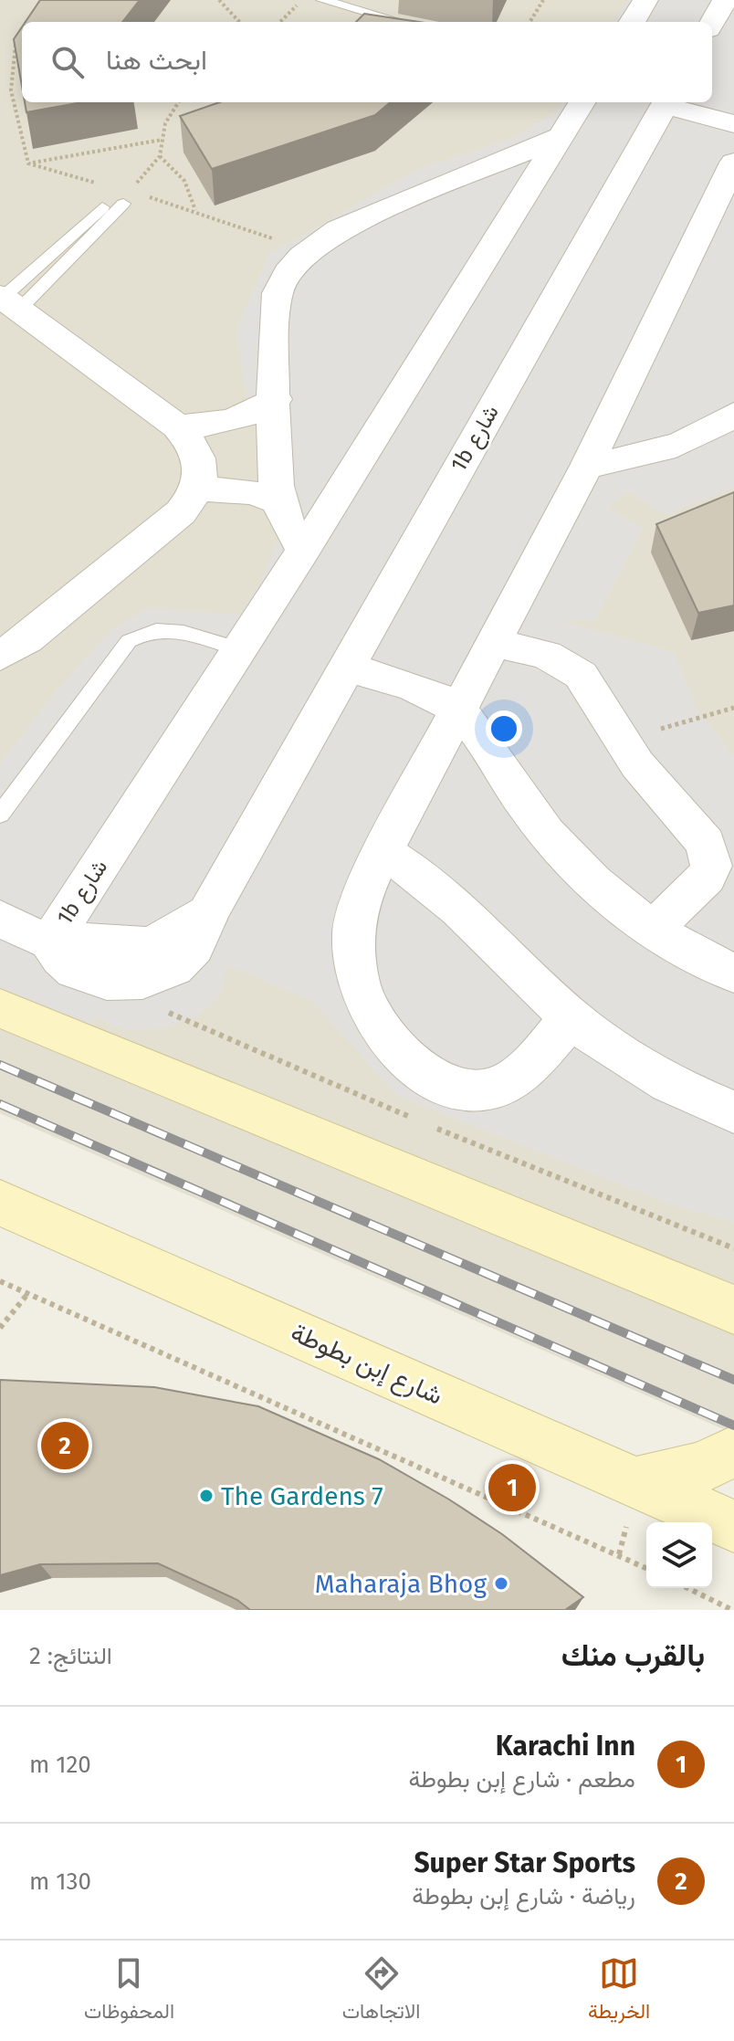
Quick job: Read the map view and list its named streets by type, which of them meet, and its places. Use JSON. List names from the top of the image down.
{
  "streets": {
    "main road": ["شارع إبن بطوطة"],
    "street": ["1b شارع"]
  },
  "places": ["The Gardens 7", "Maharaja Bhog"],
  "page": {
    "search": "ابحث هنا",
    "pins": ["2", "1"],
    "heading": ["بالقرب منك", "النتائج: 2"],
    "list": [
      {
        "mark": "1",
        "name": "Karachi Inn",
        "note": "مطعم · شارع إبن بطوطة",
        "value": "120 m"
      },
      {
        "mark": "2",
        "name": "Super Star Sports",
        "note": "رياضة · شارع إبن بطوطة",
        "value": "130 m"
      }
    ],
    "nav": ["الخريطة", "الاتجاهات", "المحفوظات"]
  }
}
